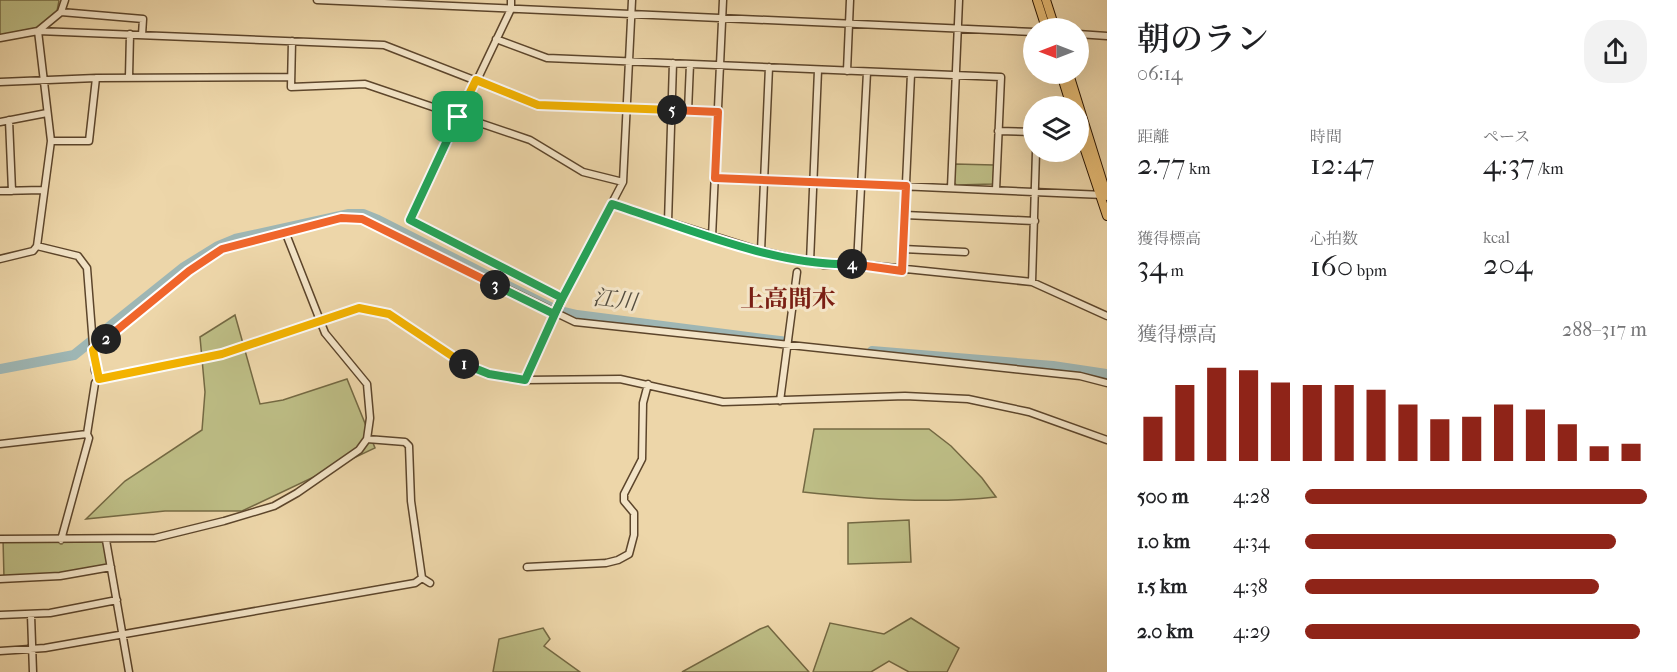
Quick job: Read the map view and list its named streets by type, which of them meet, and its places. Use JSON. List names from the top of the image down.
{
  "districts": ["上高間木"],
  "water": ["江川"],
  "north": "left",
  "page": {
    "heading": ["朝のラン", "06:14"],
    "pins": [
      "5",
      "4",
      "3",
      "2",
      "1"
    ],
    "stats": [
      ["距離", "2.77 km"],
      ["時間", "12:47"],
      ["ペース", "4:37 /km"],
      ["獲得標高", "34 m"],
      ["心拍数", "160 bpm"],
      ["kcal", "204"]
    ],
    "chart": ["獲得標高", "288–317 m"],
    "list": [
      {
        "name": "500 m",
        "note": "4:28"
      },
      {
        "name": "1.0 km",
        "note": "4:34"
      },
      {
        "name": "1.5 km",
        "note": "4:38"
      },
      {
        "name": "2.0 km",
        "note": "4:29"
      }
    ]
  }
}
